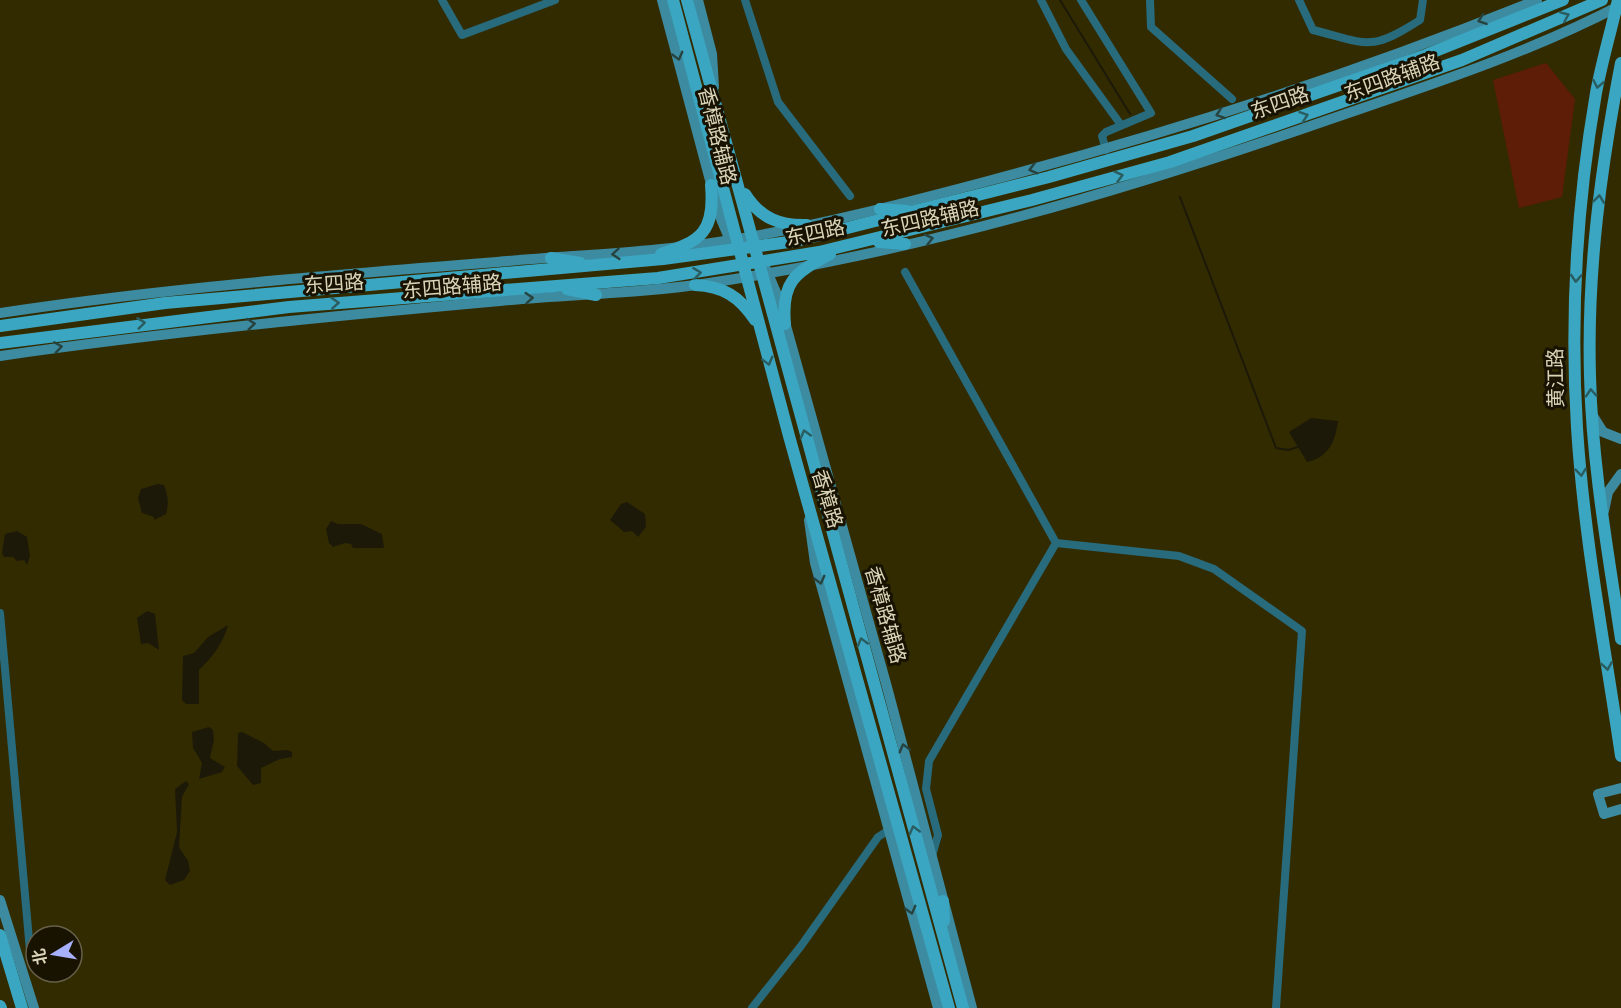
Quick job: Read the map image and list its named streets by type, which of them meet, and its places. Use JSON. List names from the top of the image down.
{
  "streets": {
    "main road": [
      "东四路辅路",
      "东四路",
      "香樟路辅路",
      "黄江路",
      "香樟路"
    ]
  },
  "crossings": [
    ["东四路辅路", "东四路"],
    ["东四路辅路", "香樟路辅路"],
    ["东四路辅路", "黄江路"],
    ["东四路辅路", "香樟路"],
    ["东四路", "香樟路辅路"],
    ["东四路", "香樟路"],
    ["香樟路辅路", "香樟路"]
  ],
  "north": "left"
}
